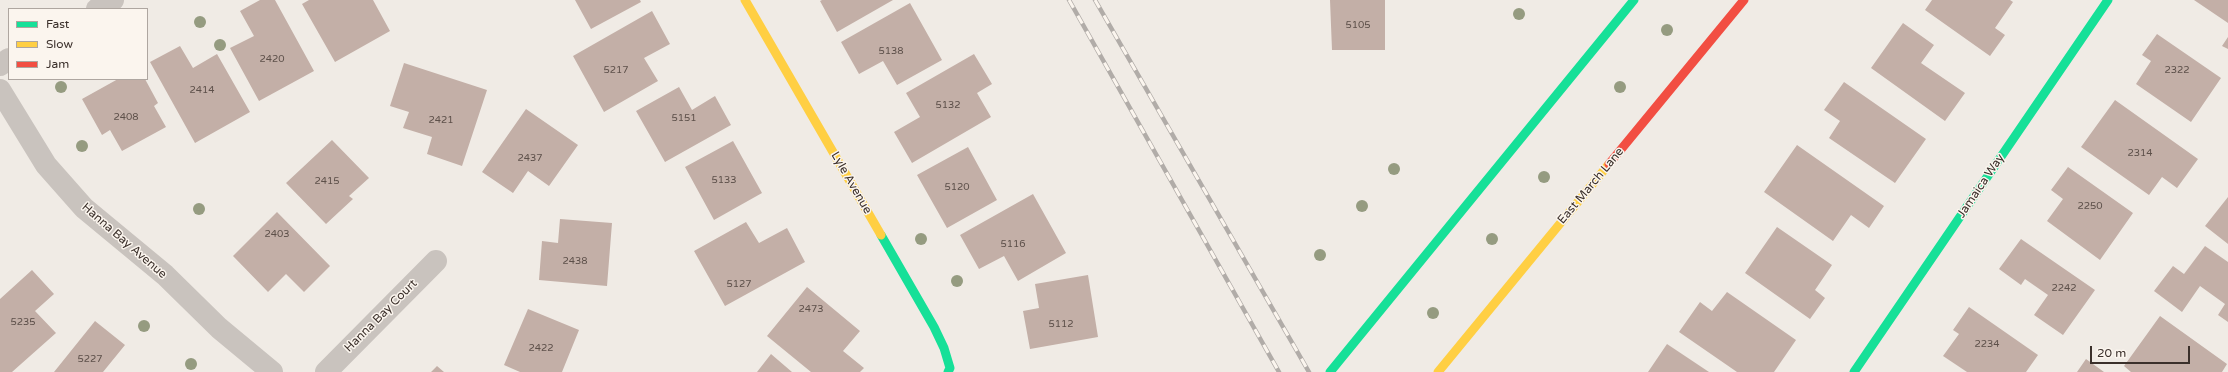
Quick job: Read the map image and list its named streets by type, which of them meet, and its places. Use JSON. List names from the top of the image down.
{
  "streets": {
    "main road": ["Lyle Avenue", "East March Lane", "Jamaica Way"],
    "street": ["Hanna Bay Avenue", "Hanna Bay Court"]
  },
  "house_numbers": [
    "5105",
    "5138",
    "2420",
    "5217",
    "2322",
    "2414",
    "5132",
    "2408",
    "5151",
    "2421",
    "2314",
    "2437",
    "5133",
    "2415",
    "5120",
    "2250",
    "2403",
    "5116",
    "2438",
    "5127",
    "2242",
    "2473",
    "5235",
    "5112",
    "2234",
    "2422",
    "5227"
  ],
  "legend": ["Fast", "Slow", "Jam"],
  "scale_bar": "20 m"
}
